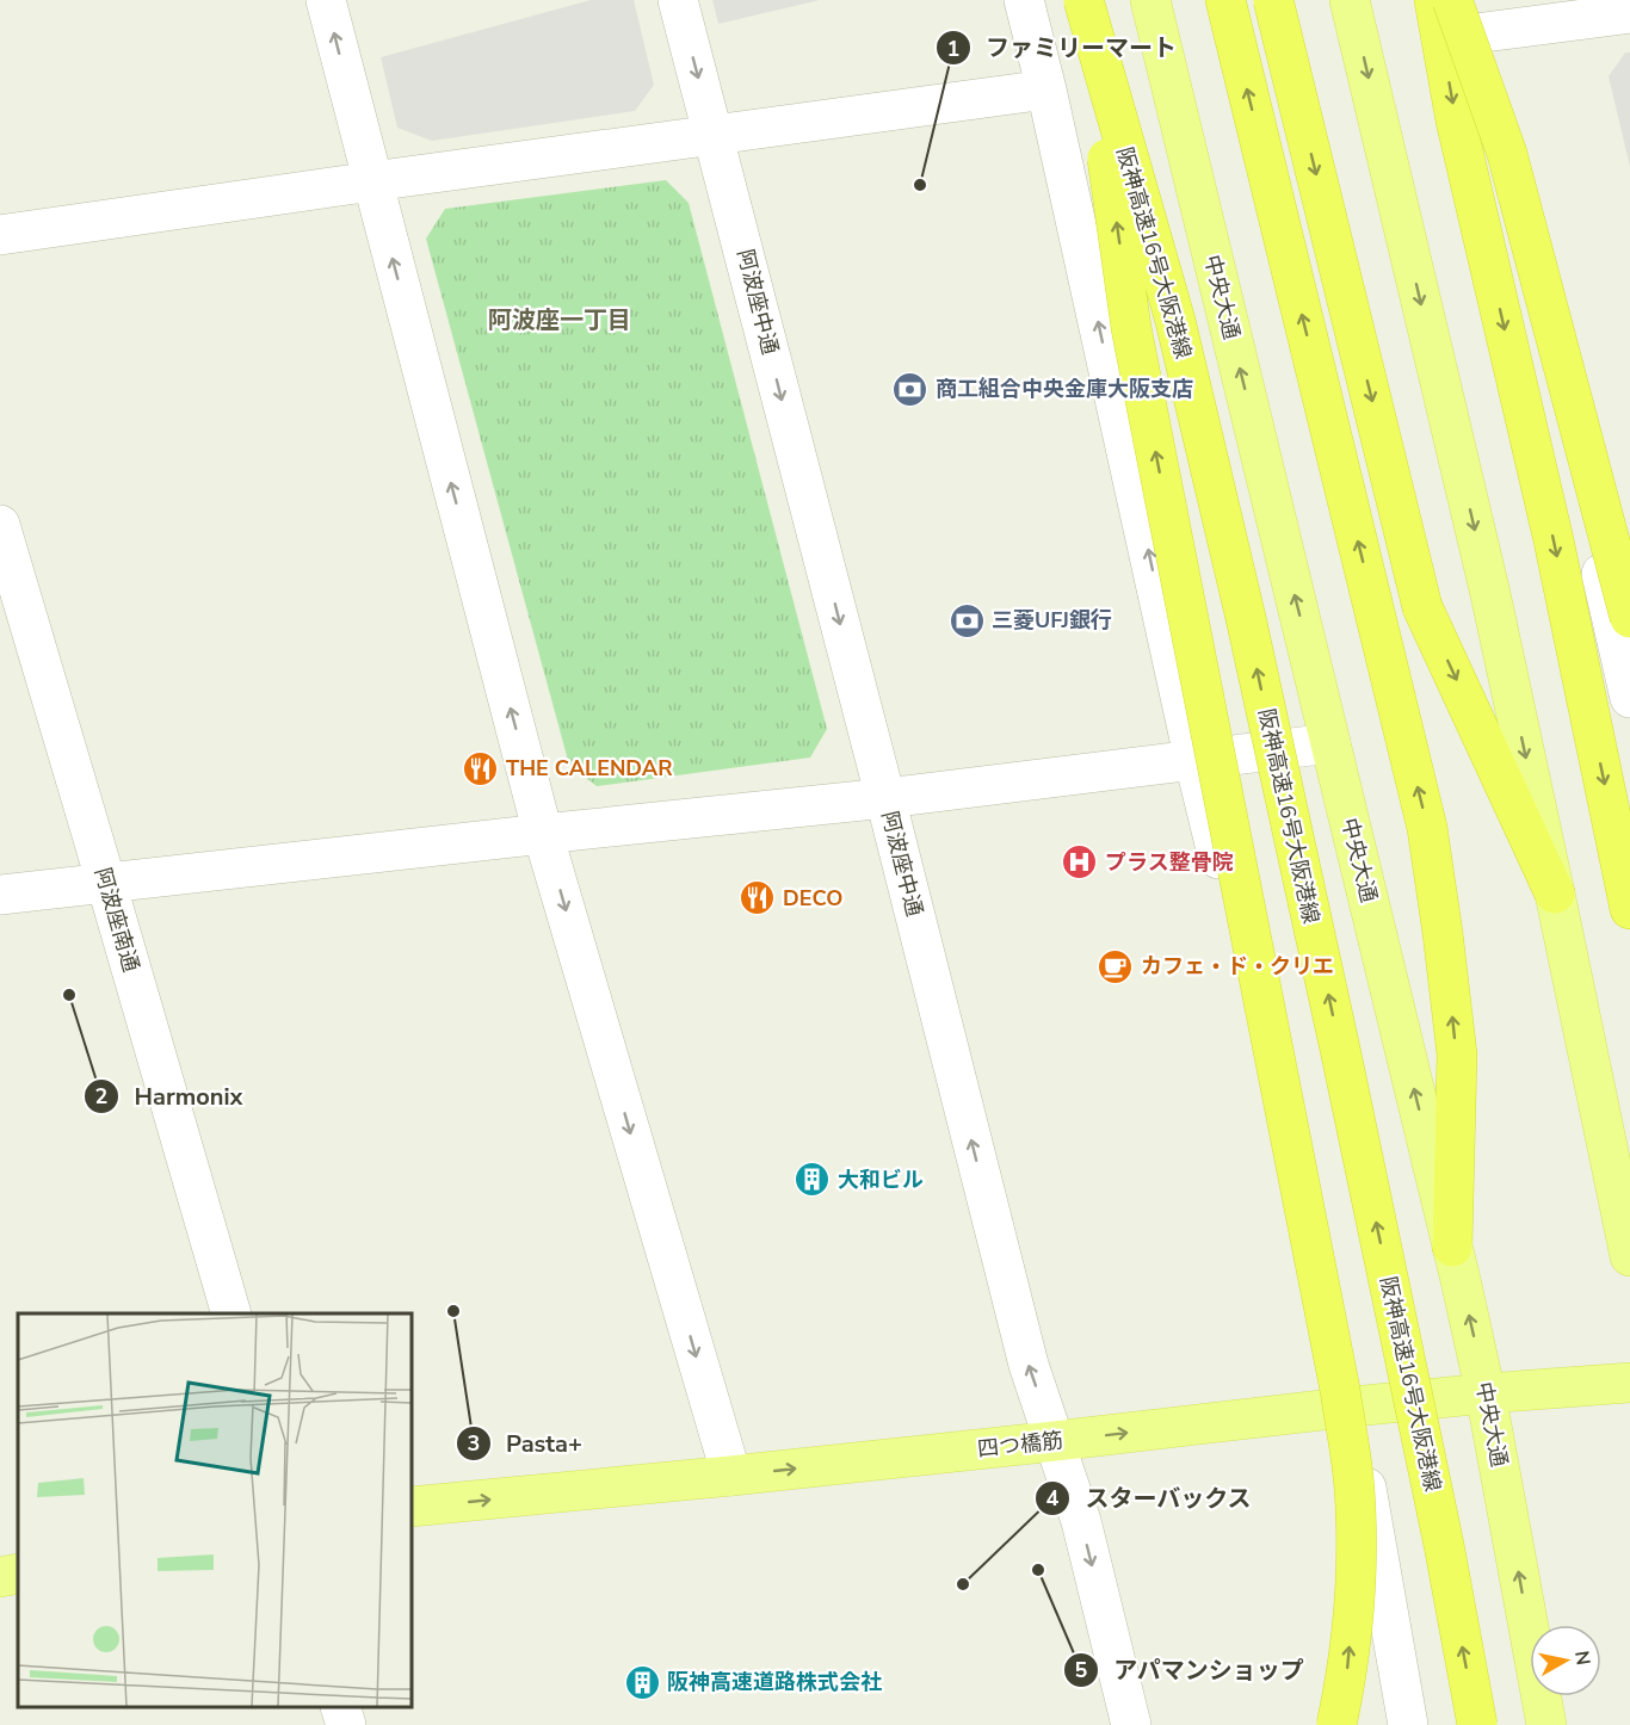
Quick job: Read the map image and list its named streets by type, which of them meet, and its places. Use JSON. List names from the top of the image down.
{
  "streets": {
    "highway": ["阪神高速16号大阪港線"],
    "main road": ["中央大通", "四つ橋筋"],
    "street": ["阿波座中通", "阿波座南通"]
  },
  "crossings": [
    ["中央大通", "四つ橋筋"],
    ["阿波座中通", "四つ橋筋"]
  ],
  "one_way": ["四つ橋筋"],
  "districts": ["阿波座一丁目"],
  "places": {
    "other": [
      "ファミリーマート",
      "Harmonix",
      "Pasta+",
      "アパマンショップ",
      "スターバックス"
    ],
    "bank": ["商工組合中央金庫大阪支店", "三菱UFJ銀行"],
    "restaurant": ["THE CALENDAR", "DECO"],
    "hospital": ["プラス整骨院"],
    "cafe": ["カフェ・ド・クリエ"],
    "building": ["大和ビル", "阪神高速道路株式会社"]
  },
  "north": "right"
}
